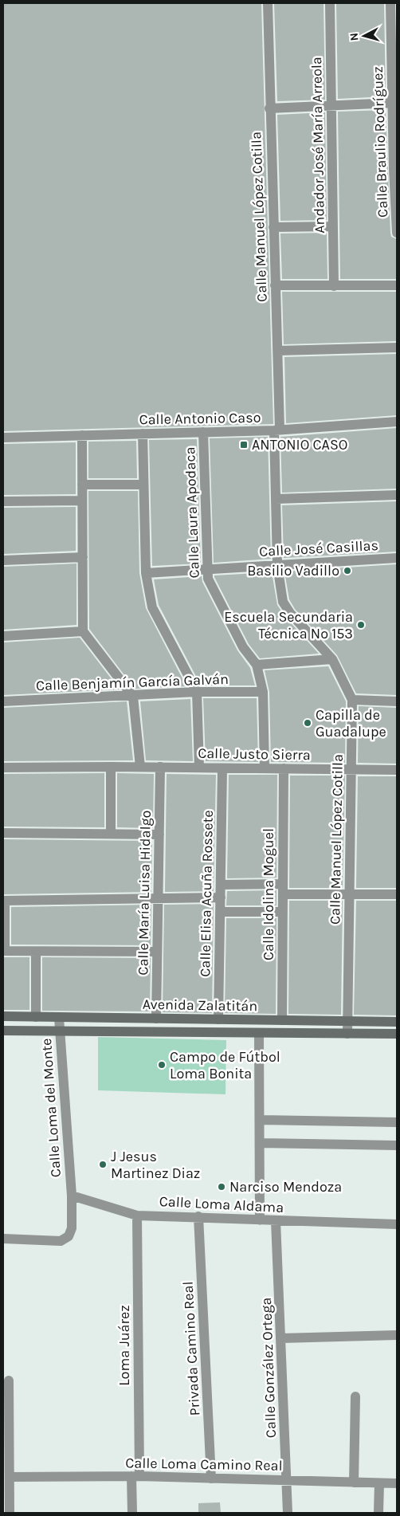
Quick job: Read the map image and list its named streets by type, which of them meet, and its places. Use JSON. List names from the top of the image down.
{
  "streets": {
    "street": [
      "Calle Braulio Rodríguez",
      "Andador José María Arreola",
      "Calle Manuel López Cotilla",
      "Calle Antonio Caso",
      "Calle Laura Apodaca",
      "Calle José Casillas",
      "Calle Benjamín García Galván",
      "Calle Justo Sierra",
      "Calle María Luisa Hidalgo",
      "Calle Elisa Acuña Rossete",
      "Calle Idolina Moguel",
      "Avenida Zalatitán",
      "Calle Loma del Monte",
      "Calle Loma Aldama",
      "Loma Juárez",
      "Privada Camino Real",
      "Calle González Ortega",
      "Calle Loma Camino Real"
    ]
  },
  "crossings": [
    ["Calle Manuel López Cotilla", "Calle Antonio Caso"],
    ["Calle Manuel López Cotilla", "Calle José Casillas"],
    ["Calle Manuel López Cotilla", "Calle Justo Sierra"],
    ["Calle Manuel López Cotilla", "Avenida Zalatitán"],
    ["Calle Antonio Caso", "Calle Laura Apodaca"],
    ["Calle Laura Apodaca", "Calle José Casillas"],
    ["Calle Laura Apodaca", "Calle Benjamín García Galván"],
    ["Calle Laura Apodaca", "Calle Justo Sierra"],
    ["Calle Justo Sierra", "Calle María Luisa Hidalgo"],
    ["Calle Justo Sierra", "Calle Elisa Acuña Rossete"],
    ["Calle Justo Sierra", "Calle Idolina Moguel"],
    ["Calle María Luisa Hidalgo", "Avenida Zalatitán"],
    ["Calle Elisa Acuña Rossete", "Avenida Zalatitán"],
    ["Calle Idolina Moguel", "Avenida Zalatitán"],
    ["Avenida Zalatitán", "Calle Loma del Monte"],
    ["Calle Loma del Monte", "Calle Loma Aldama"],
    ["Calle Loma Aldama", "Loma Juárez"],
    ["Calle Loma Aldama", "Privada Camino Real"],
    ["Calle Loma Aldama", "Calle González Ortega"],
    ["Loma Juárez", "Calle Loma Camino Real"],
    ["Privada Camino Real", "Calle Loma Camino Real"],
    ["Calle González Ortega", "Calle Loma Camino Real"]
  ],
  "places": {
    "transit": ["ANTONIO CASO"],
    "other": [
      "Basilio Vadillo",
      "Escuela Secundaria Técnica No 153",
      "Capilla de Guadalupe",
      "Campo de Fútbol Loma Bonita",
      "J Jesus Martinez Diaz",
      "Narciso Mendoza"
    ]
  },
  "north": "left"
}
